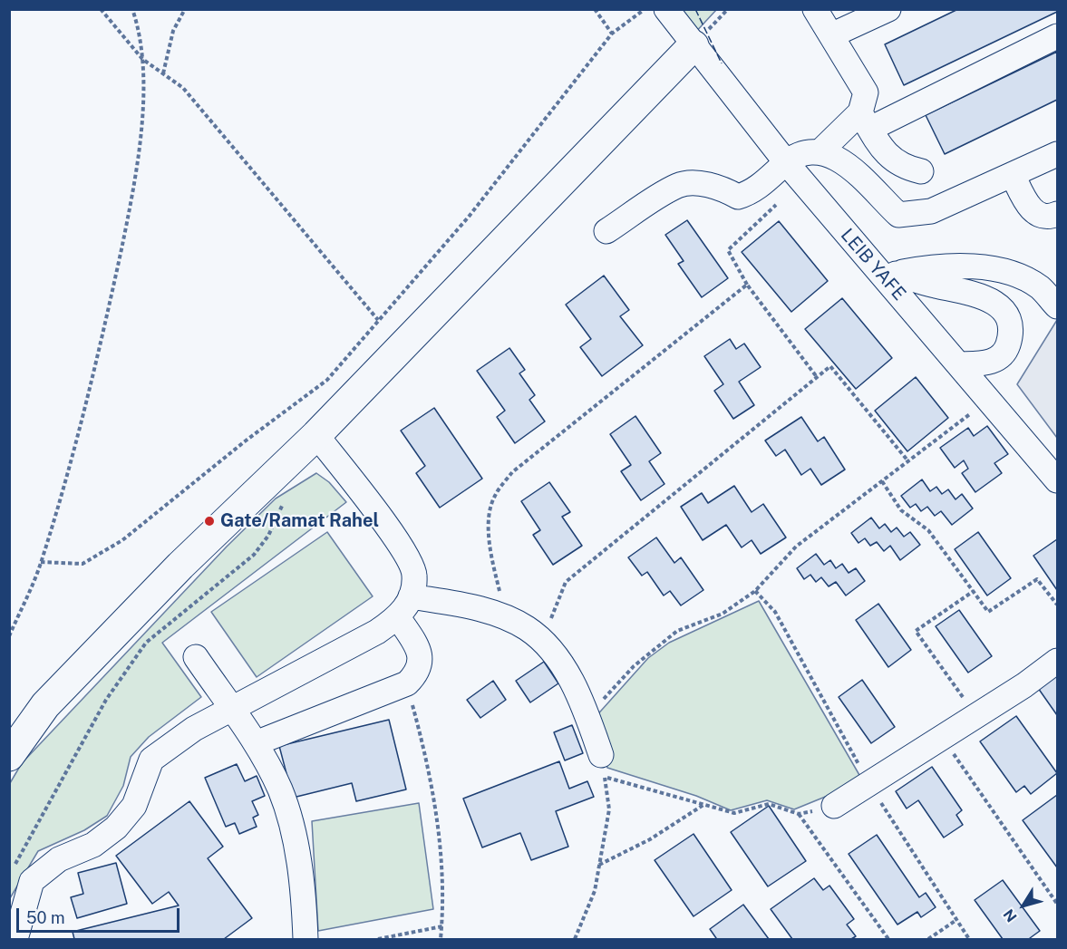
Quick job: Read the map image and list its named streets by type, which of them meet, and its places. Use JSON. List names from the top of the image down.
{
  "streets": {
    "street": ["LEIB YAFE"]
  },
  "places": ["Gate/Ramat Rahel"],
  "scale_bar": "50 m",
  "north": "bottom left"
}
